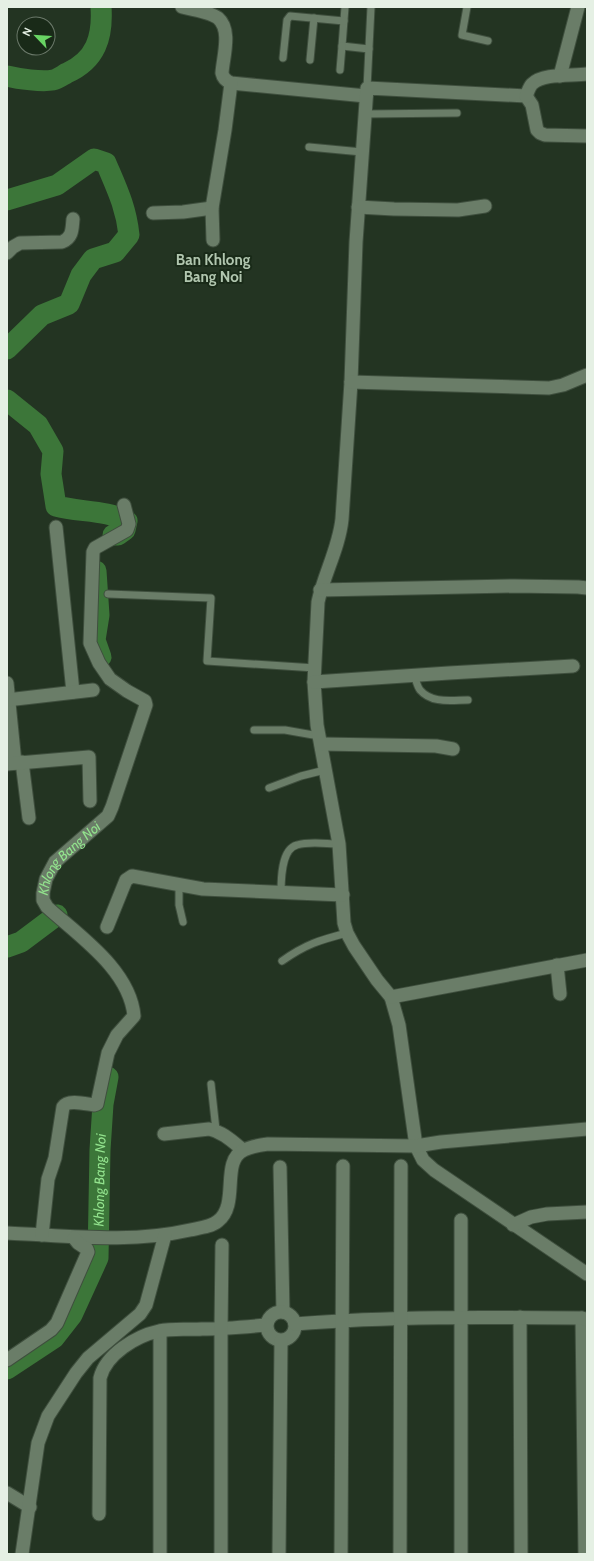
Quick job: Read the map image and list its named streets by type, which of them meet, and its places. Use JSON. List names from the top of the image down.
{
  "districts": ["Ban Khlong Bang Noi"],
  "water": ["Khlong Bang Noi"],
  "north": "top left"
}
